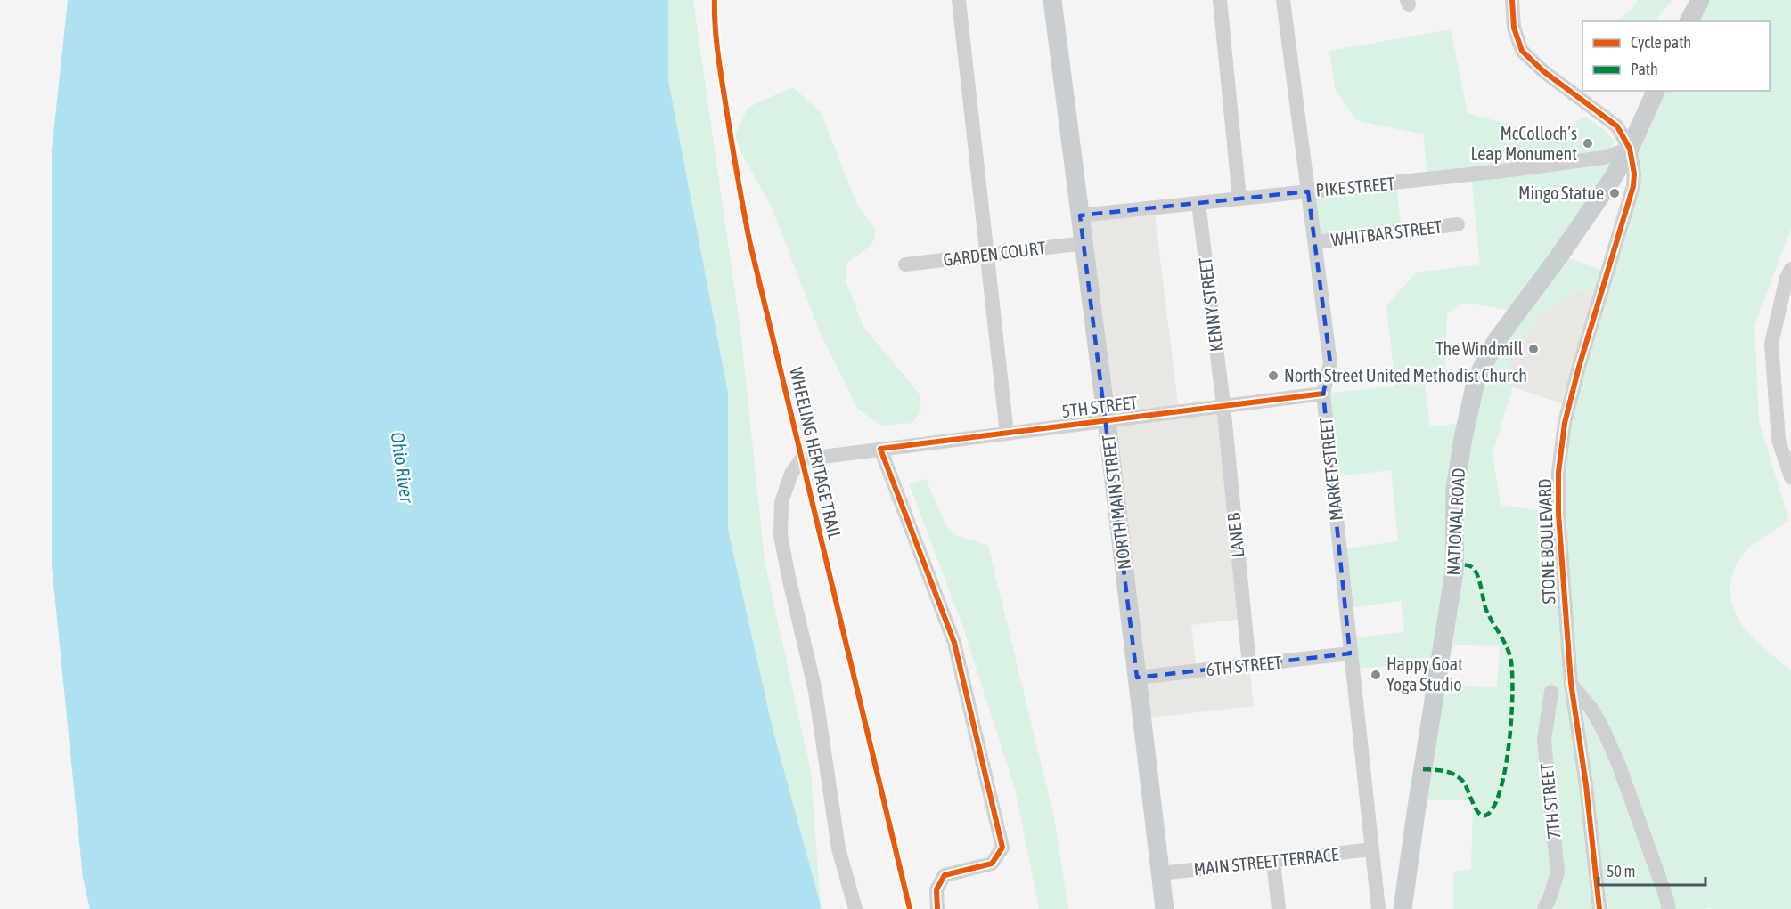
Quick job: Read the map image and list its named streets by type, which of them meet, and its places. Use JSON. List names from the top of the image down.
{
  "streets": {
    "main road": ["NORTH MAIN STREET", "NATIONAL ROAD"],
    "street": [
      "PIKE STREET",
      "WHITBAR STREET",
      "GARDEN COURT",
      "KENNY STREET",
      "5TH STREET",
      "MARKET STREET",
      "LANE B",
      "STONE BOULEVARD",
      "6TH STREET",
      "7TH STREET",
      "MAIN STREET TERRACE"
    ],
    "cycle path": ["WHEELING HERITAGE TRAIL"]
  },
  "crossings": [
    ["PIKE STREET", "KENNY STREET"],
    ["PIKE STREET", "MARKET STREET"],
    ["PIKE STREET", "NORTH MAIN STREET"],
    ["PIKE STREET", "NATIONAL ROAD"],
    ["PIKE STREET", "STONE BOULEVARD"],
    ["WHITBAR STREET", "MARKET STREET"],
    ["GARDEN COURT", "NORTH MAIN STREET"],
    ["KENNY STREET", "5TH STREET"],
    ["KENNY STREET", "LANE B"],
    ["5TH STREET", "MARKET STREET"],
    ["5TH STREET", "NORTH MAIN STREET"],
    ["5TH STREET", "LANE B"],
    ["MARKET STREET", "6TH STREET"],
    ["MARKET STREET", "MAIN STREET TERRACE"],
    ["NORTH MAIN STREET", "6TH STREET"],
    ["NORTH MAIN STREET", "MAIN STREET TERRACE"],
    ["NATIONAL ROAD", "STONE BOULEVARD"],
    ["LANE B", "6TH STREET"]
  ],
  "water": ["Ohio River"],
  "places": [
    "McColloch’s Leap Monument",
    "Mingo Statue",
    "The Windmill",
    "North Street United Methodist Church",
    "Happy Goat Yoga Studio"
  ],
  "legend": ["Cycle path", "Path"],
  "scale_bar": "50 m"
}
